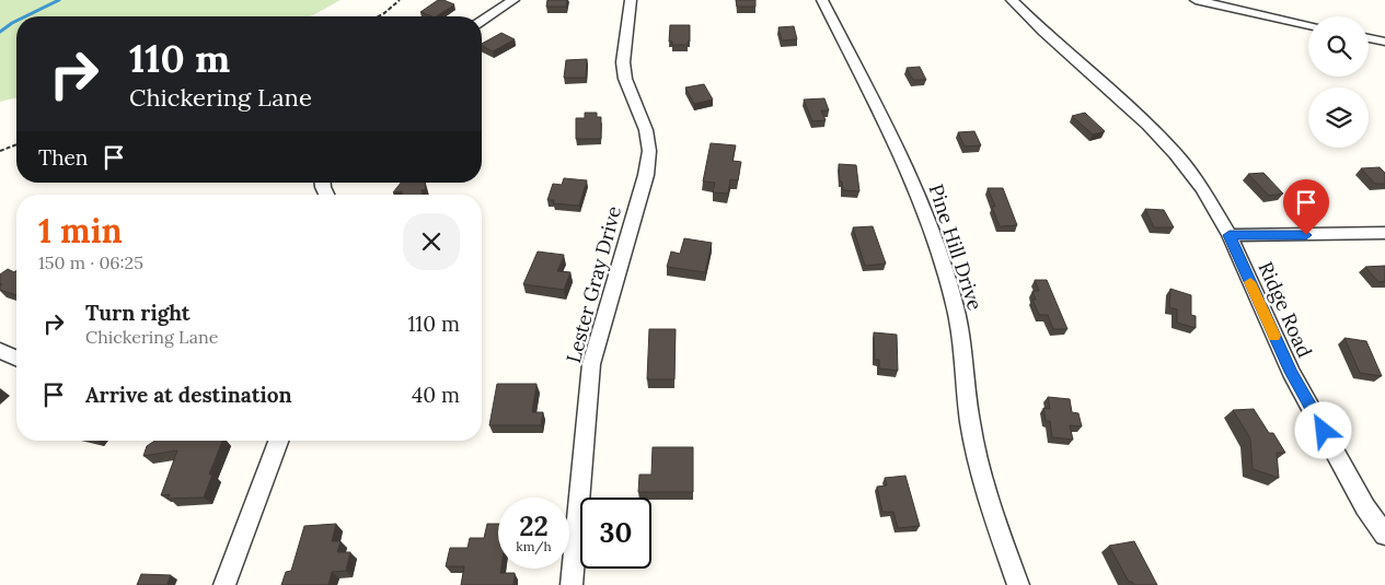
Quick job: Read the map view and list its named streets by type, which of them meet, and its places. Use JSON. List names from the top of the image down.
{
  "streets": {
    "street": ["Pine Hill Drive", "Lester Gray Drive", "Ridge Road"]
  },
  "page": {
    "turn": ["110 m", "Chickering Lane"],
    "then": "Then",
    "heading": ["1 min", "150 m · 06:25"],
    "list": [
      {
        "name": "Turn right",
        "note": "Chickering Lane",
        "value": "110 m"
      },
      {
        "name": "Arrive at destination",
        "value": "40 m"
      }
    ],
    "speed": "22 km/h",
    "limit": "30"
  }
}
